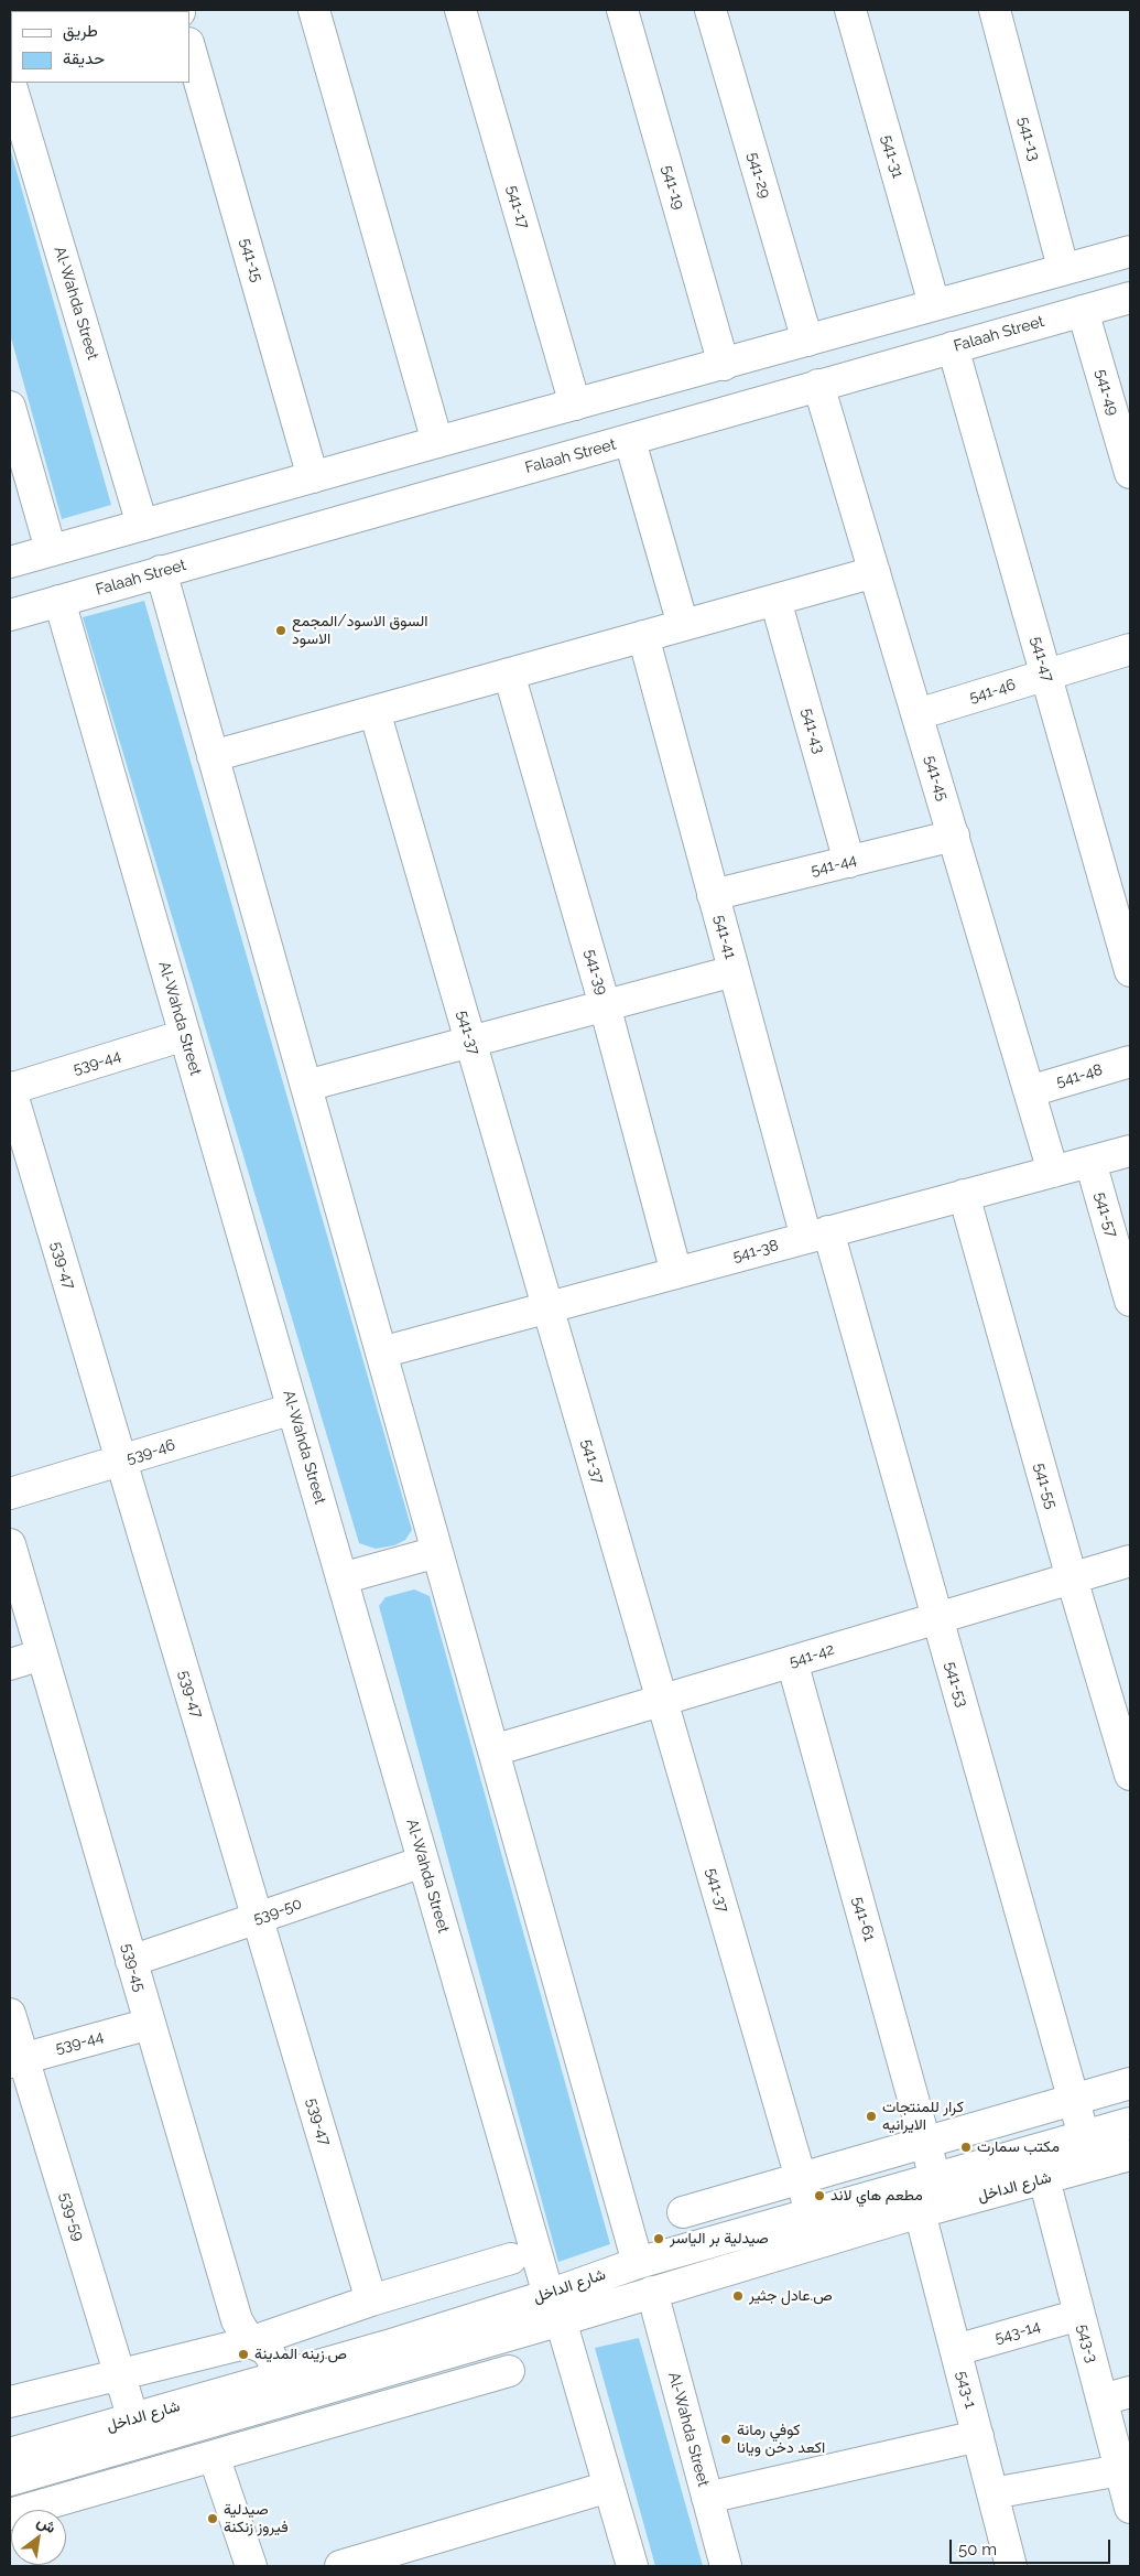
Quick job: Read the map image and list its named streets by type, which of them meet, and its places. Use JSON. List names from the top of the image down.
{
  "streets": {
    "street": [
      "541-13",
      "541-31",
      "541-29",
      "541-19",
      "541-17",
      "541-15",
      "Al-Wahda Street",
      "Falaah Street",
      "541-49",
      "541-47",
      "541-46",
      "541-43",
      "541-45",
      "541-44",
      "541-41",
      "541-39",
      "541-37",
      "539-44",
      "541-48",
      "541-57",
      "541-38",
      "539-47",
      "539-46",
      "541-55",
      "541-42",
      "541-53",
      "539-50",
      "541-61",
      "539-45",
      "شارع الداخل",
      "539-59",
      "543-14",
      "543-3",
      "543-1"
    ]
  },
  "crossings": [
    ["Al-Wahda Street", "Falaah Street"],
    ["Al-Wahda Street", "539-44"],
    ["Al-Wahda Street", "539-46"],
    ["Al-Wahda Street", "539-50"],
    ["Al-Wahda Street", "شارع الداخل"],
    ["Falaah Street", "541-49"],
    ["Falaah Street", "541-47"],
    ["Falaah Street", "541-45"],
    ["541-47", "541-46"],
    ["541-46", "541-45"],
    ["541-43", "541-44"],
    ["541-45", "541-44"],
    ["541-45", "541-48"],
    ["541-45", "541-38"],
    ["541-44", "541-41"],
    ["541-41", "541-38"],
    ["541-41", "541-53"],
    ["541-39", "541-38"],
    ["541-37", "541-38"],
    ["541-37", "541-42"],
    ["541-37", "شارع الداخل"],
    ["539-44", "539-47"],
    ["539-44", "539-45"],
    ["539-44", "539-59"],
    ["541-57", "541-38"],
    ["541-38", "541-55"],
    ["541-38", "541-53"],
    ["539-47", "539-46"],
    ["539-47", "539-50"],
    ["541-55", "541-42"],
    ["541-42", "541-53"],
    ["541-42", "541-61"],
    ["541-53", "شارع الداخل"],
    ["539-50", "539-45"],
    ["541-61", "شارع الداخل"],
    ["539-45", "شارع الداخل"],
    ["شارع الداخل", "539-59"],
    ["شارع الداخل", "543-3"],
    ["شارع الداخل", "543-1"],
    ["543-14", "543-3"],
    ["543-14", "543-1"]
  ],
  "places": [
    "السوق الاسود/المجمع الاسود",
    "كرار للمنتجات الايرانيه",
    "مكتب سمارت",
    "مطعم هاي لاند",
    "صيدلية بر الياسر",
    "ص.عادل جثير",
    "ص.زينه المدينة",
    "كوفي رمانة اكعد دخن ويانا",
    "صيدلية فيروز زنكنة"
  ],
  "legend": ["طريق", "حديقة"],
  "scale_bar": "50 m",
  "north": "top right"
}
